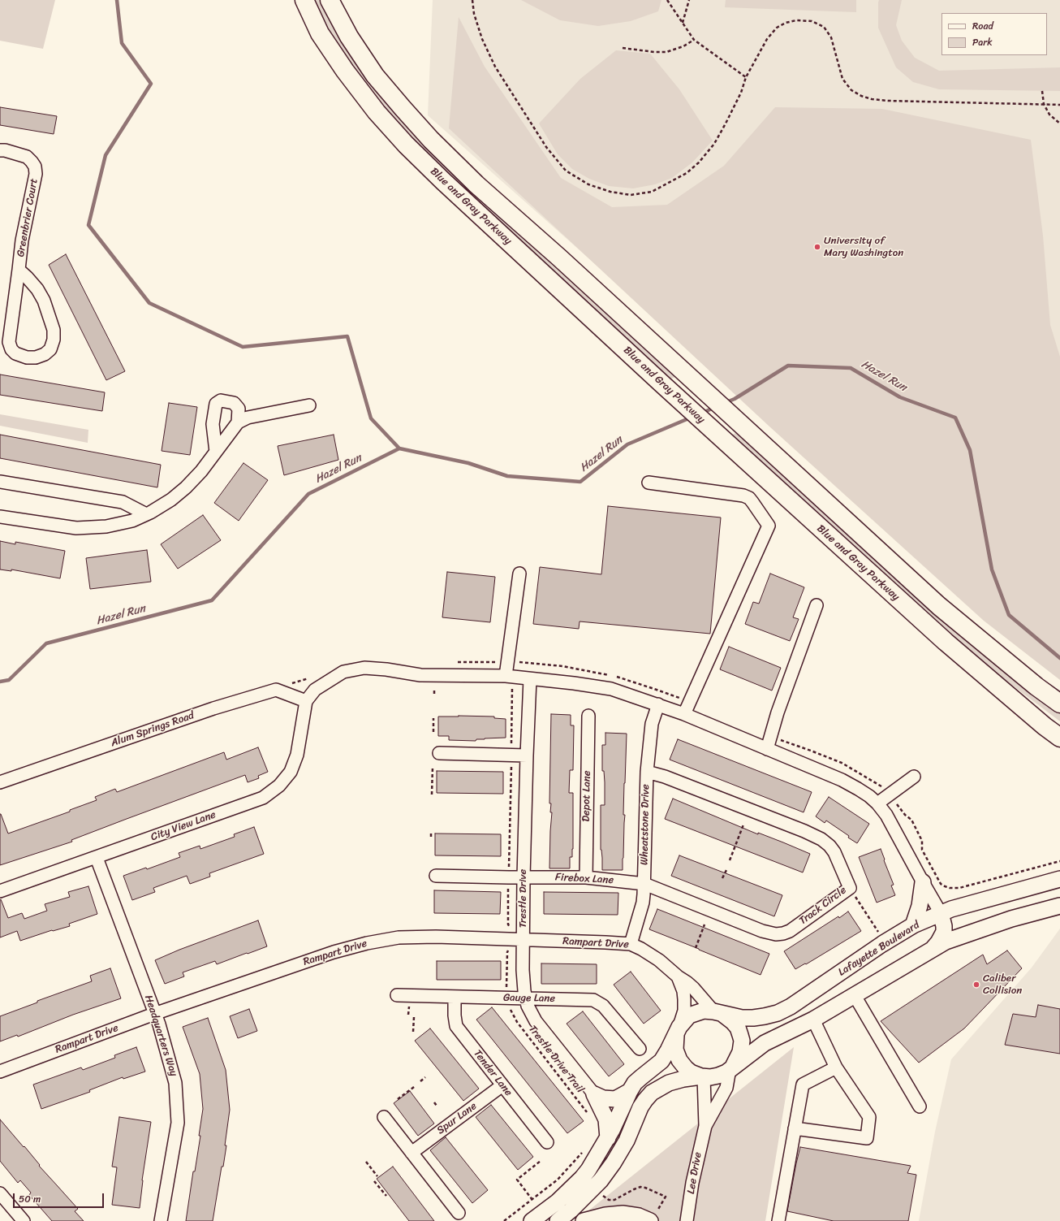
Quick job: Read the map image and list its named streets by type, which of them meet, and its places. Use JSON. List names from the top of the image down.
{
  "streets": {
    "highway": ["Blue and Gray Parkway"],
    "main road": ["Lafayette Boulevard"],
    "street": [
      "Greenbrier Court",
      "Alum Springs Road",
      "Depot Lane",
      "Wheatstone Drive",
      "City View Lane",
      "Firebox Lane",
      "Trestle Drive",
      "Track Circle",
      "Rampart Drive",
      "Gauge Lane",
      "Headquarters Way",
      "Tender Lane",
      "Spur Lane",
      "Lee Drive"
    ],
    "path": ["Trestle Drive Trail"]
  },
  "crossings": [
    ["Alum Springs Road", "City View Lane"],
    ["Depot Lane", "Firebox Lane"],
    ["Wheatstone Drive", "Firebox Lane"],
    ["Wheatstone Drive", "Track Circle"],
    ["Wheatstone Drive", "Rampart Drive"],
    ["City View Lane", "Headquarters Way"],
    ["Firebox Lane", "Trestle Drive"],
    ["Firebox Lane", "Track Circle"],
    ["Trestle Drive", "Rampart Drive"],
    ["Trestle Drive", "Gauge Lane"],
    ["Rampart Drive", "Lafayette Boulevard"],
    ["Rampart Drive", "Headquarters Way"],
    ["Gauge Lane", "Tender Lane"],
    ["Tender Lane", "Spur Lane"]
  ],
  "water": ["Hazel Run"],
  "places": ["University of Mary Washington", "Caliber Collision"],
  "legend": ["Road", "Park"],
  "scale_bar": "50 m"
}
